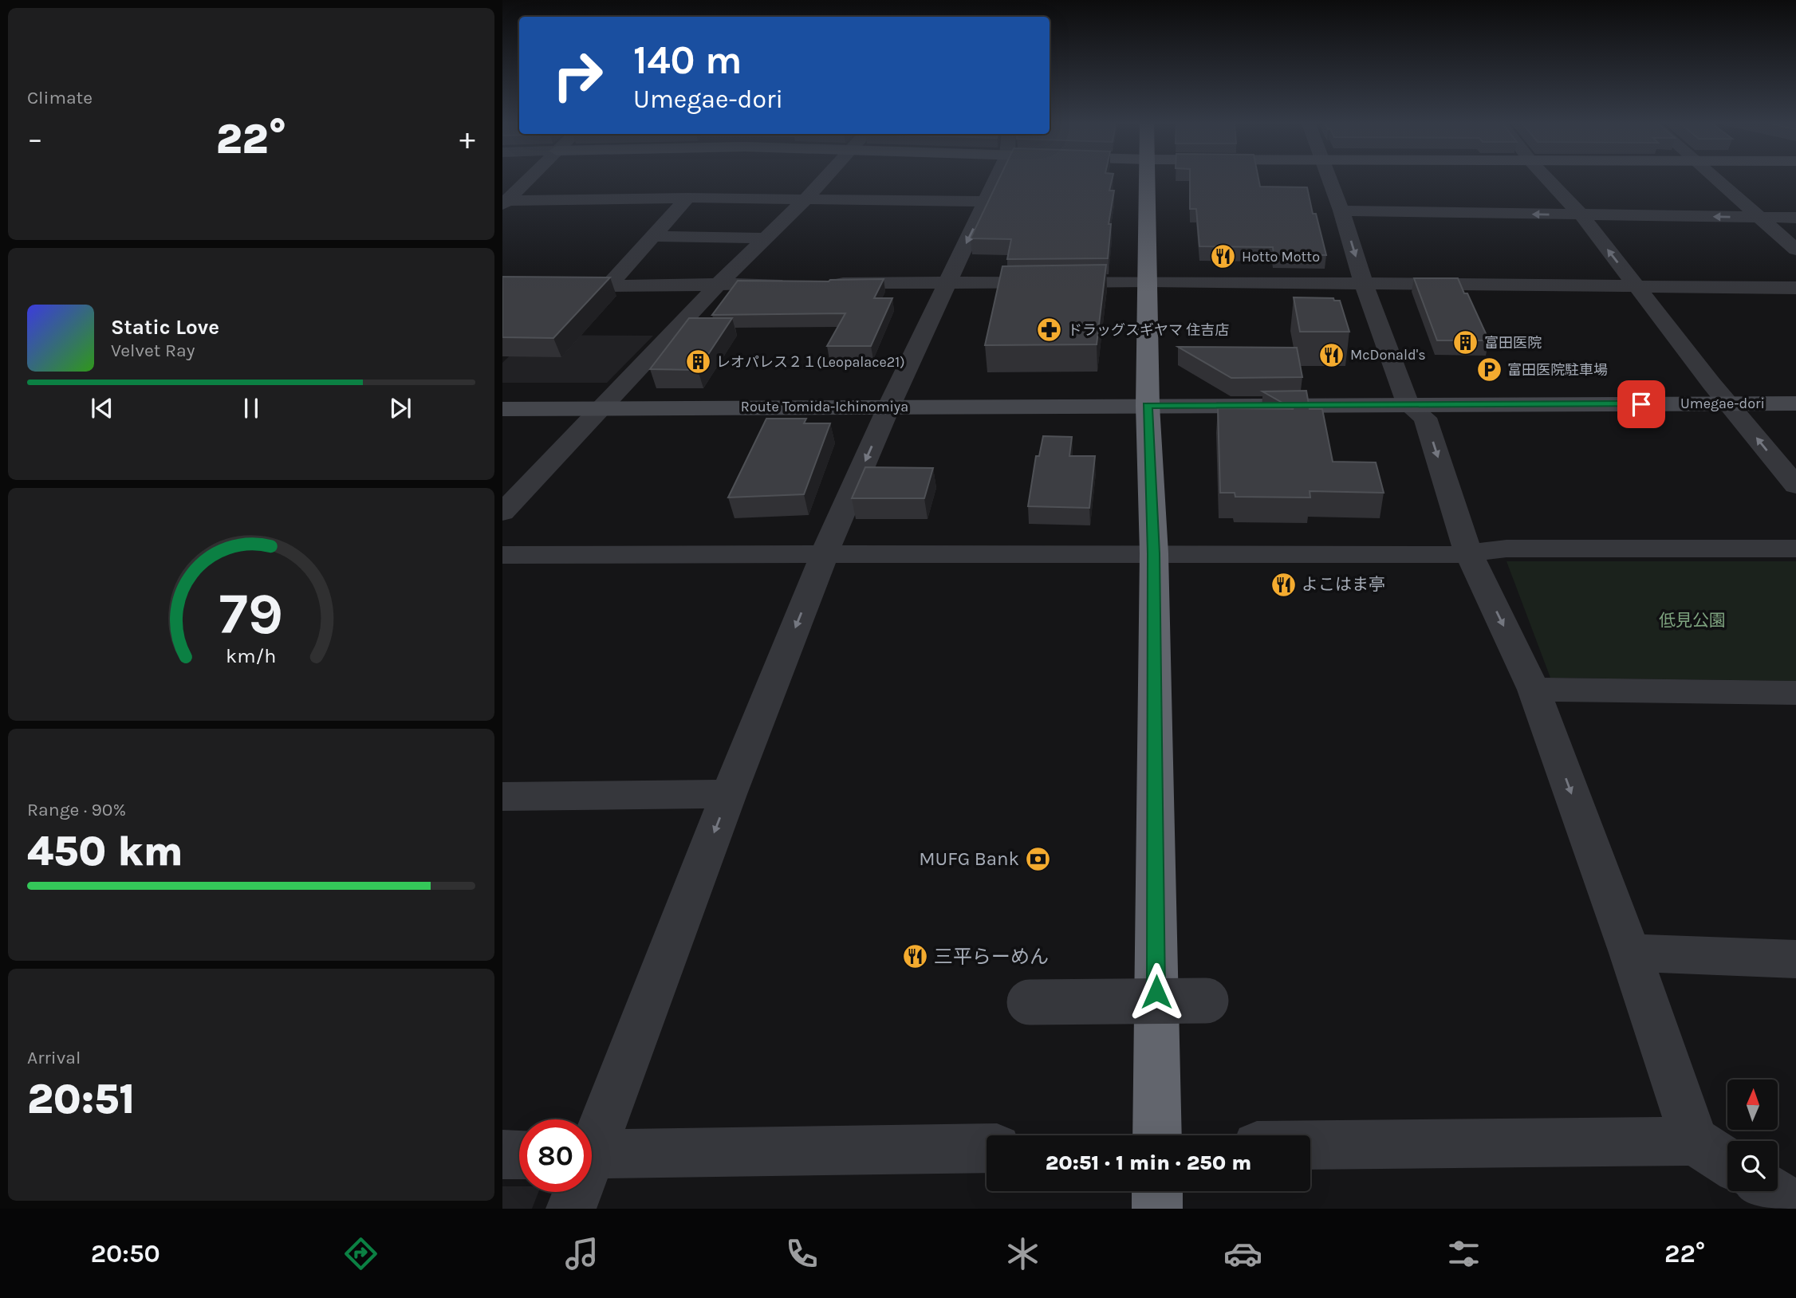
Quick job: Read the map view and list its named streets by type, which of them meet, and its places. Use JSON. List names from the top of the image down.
{
  "streets": {
    "street": ["Umegae-dori", "Route Tomida-Ichinomiya"]
  },
  "crossings": [
    ["Umegae-dori", "Route Tomida-Ichinomiya"]
  ],
  "parks": ["低見公園"],
  "places": {
    "restaurant": [
      "Hotto Motto",
      "McDonald's",
      "よこはま亭",
      "三平らーめん"
    ],
    "pharmacy": ["ドラッグスギヤマ 住吉店"],
    "building": ["富田医院", "レオパレス２１(Leopalace21)"],
    "parking": ["富田医院駐車場"],
    "bank": ["MUFG Bank"]
  },
  "north": "top",
  "page": {
    "tile": [
      "Climate",
      ["Range · 90%", "450 km"],
      ["Arrival", "20:51"]
    ],
    "turn": ["140 m", "Umegae-dori"],
    "heat": ["−", "22°", "+"],
    "song": ["Static Love", "Velvet Ray"],
    "limit": "80",
    "trip": "20:51 · 1 min · 250 m",
    "tabs": ["20:50", "22°"],
    "gauge": ["79", "km/h"]
  }
}
